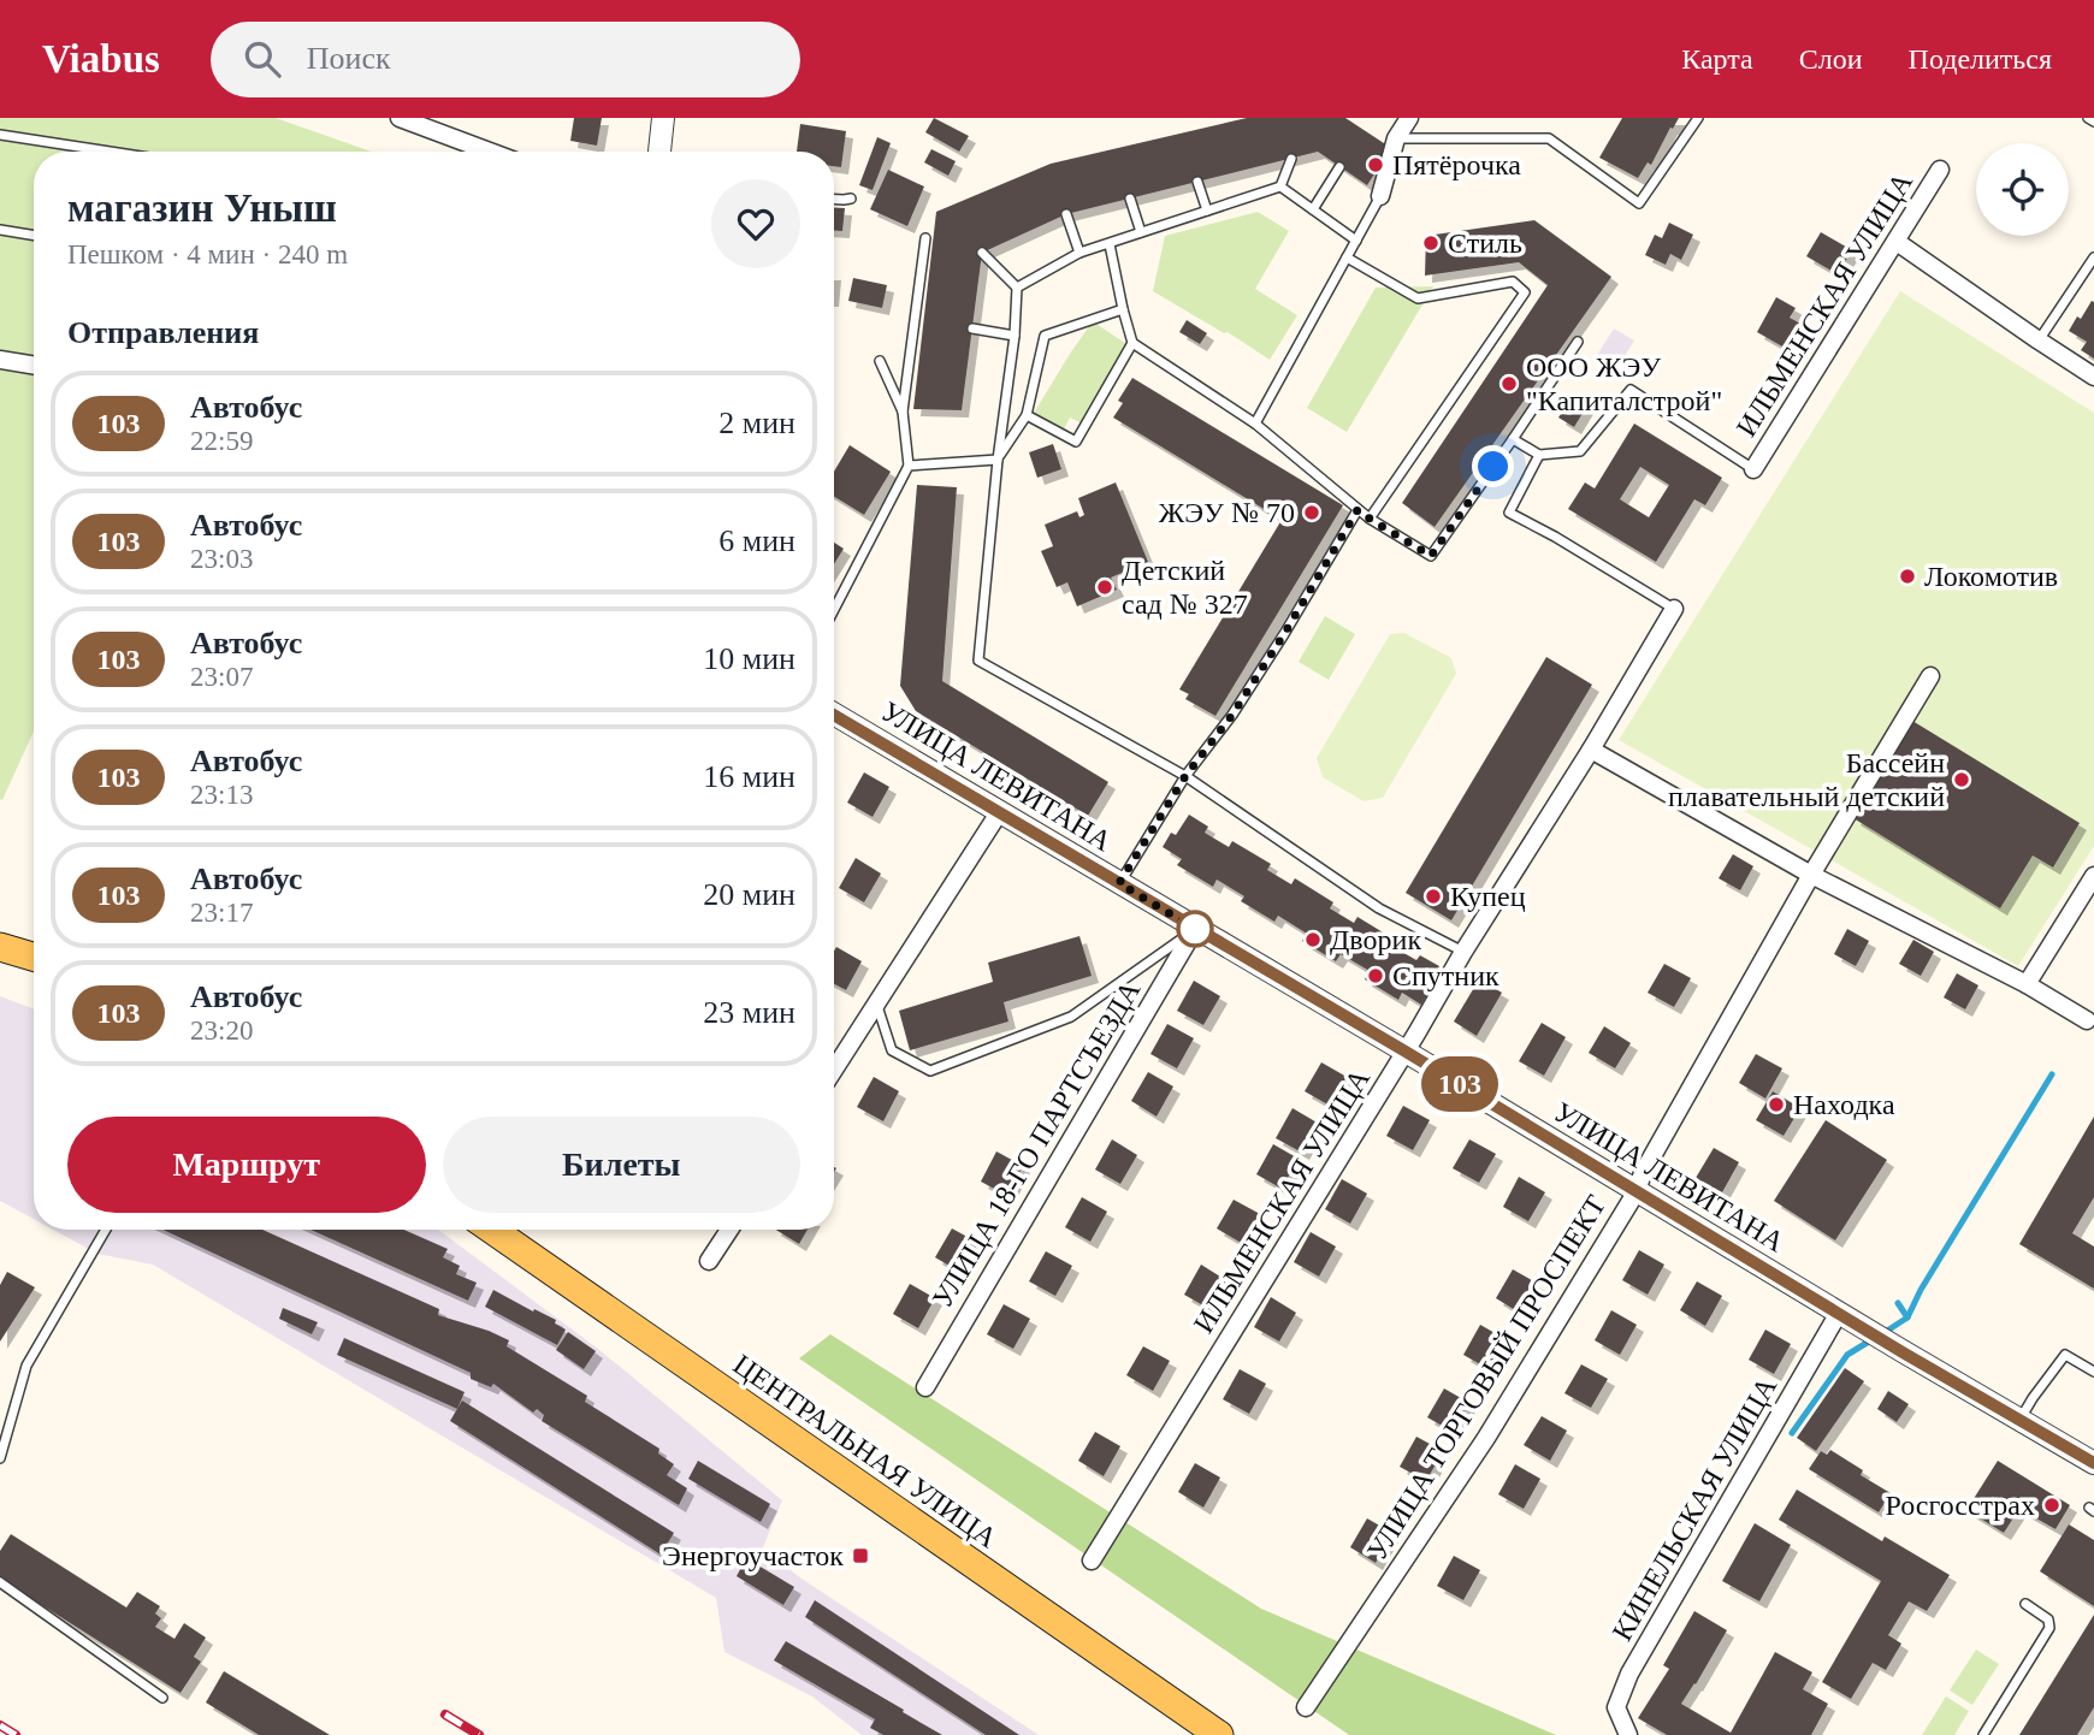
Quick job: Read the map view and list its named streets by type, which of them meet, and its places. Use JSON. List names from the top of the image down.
{
  "streets": {
    "main road": ["ЦЕНТРАЛЬНАЯ УЛИЦА"],
    "street": [
      "ИЛЬМЕНСКАЯ УЛИЦА",
      "УЛИЦА ЛЕВИТАНА",
      "УЛИЦА 18-ГО ПАРТСЪЕЗДА",
      "УЛИЦА ТОРГОВЫЙ ПРОСПЕКТ",
      "КИНЕЛЬСКАЯ УЛИЦА"
    ]
  },
  "crossings": [
    ["ИЛЬМЕНСКАЯ УЛИЦА", "УЛИЦА ЛЕВИТАНА"],
    ["УЛИЦА ЛЕВИТАНА", "УЛИЦА 18-ГО ПАРТСЪЕЗДА"],
    ["УЛИЦА ЛЕВИТАНА", "УЛИЦА ТОРГОВЫЙ ПРОСПЕКТ"],
    ["УЛИЦА ЛЕВИТАНА", "КИНЕЛЬСКАЯ УЛИЦА"]
  ],
  "places": {
    "other": [
      "Пятёрочка",
      "Стиль",
      "ООО ЖЭУ \"Капиталстрой\"",
      "ЖЭУ № 70",
      "Локомотив",
      "Детский сад № 327",
      "Бассейн плавательный детский",
      "Купец",
      "Дворик",
      "Спутник",
      "Находка",
      "Росгосстрах"
    ],
    "transit": ["Энергоучасток"]
  },
  "lines": ["bus line 103"],
  "page": {
    "header": "Viabus",
    "search": "Поиск",
    "nav": ["Карта", "Слои", "Поделиться"],
    "on_map": "103",
    "heading": [
      ["магазин Уныш", "Пешком · 4 мин · 240 m"],
      "Отправления"
    ],
    "list": [
      {
        "mark": "103",
        "name": "Автобус",
        "note": "22:59",
        "value": "2 мин"
      },
      {
        "mark": "103",
        "name": "Автобус",
        "note": "23:03",
        "value": "6 мин"
      },
      {
        "mark": "103",
        "name": "Автобус",
        "note": "23:07",
        "value": "10 мин"
      },
      {
        "mark": "103",
        "name": "Автобус",
        "note": "23:13",
        "value": "16 мин"
      },
      {
        "mark": "103",
        "name": "Автобус",
        "note": "23:17",
        "value": "20 мин"
      },
      {
        "mark": "103",
        "name": "Автобус",
        "note": "23:20",
        "value": "23 мин"
      }
    ],
    "buttons": ["Маршрут", "Билеты"]
  }
}
